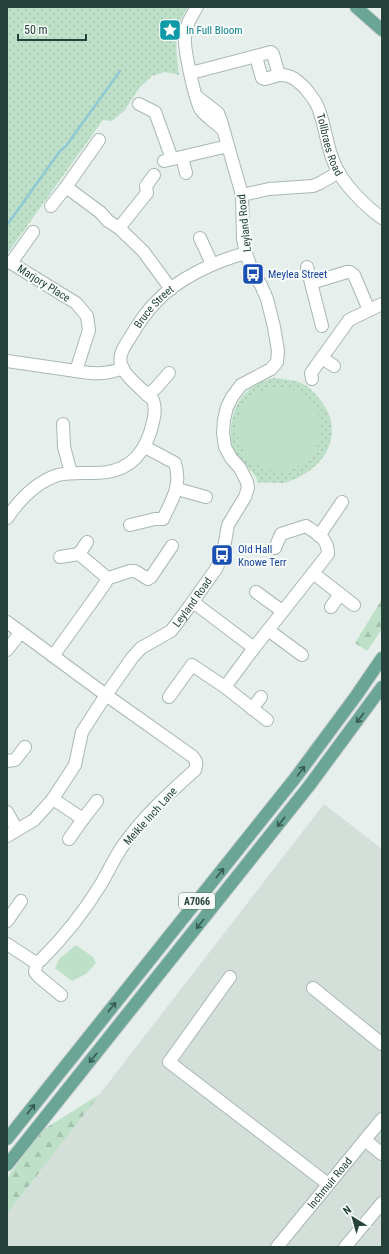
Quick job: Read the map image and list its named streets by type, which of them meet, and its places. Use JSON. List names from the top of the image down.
{
  "streets": {
    "main road": ["A7066"],
    "street": [
      "Tollbraes Road",
      "Leyland Road",
      "Marjory Place",
      "Bruce Street",
      "Meikle Inch Lane",
      "Inchmuir Road"
    ]
  },
  "crossings": [
    ["Leyland Road", "Bruce Street"],
    ["Leyland Road", "Meikle Inch Lane"]
  ],
  "places": {
    "place": ["In Full Bloom"],
    "bus stop": ["Meylea Street", "Old Hall Knowe Terr"]
  },
  "scale_bar": "50 m",
  "north": "top left"
}
